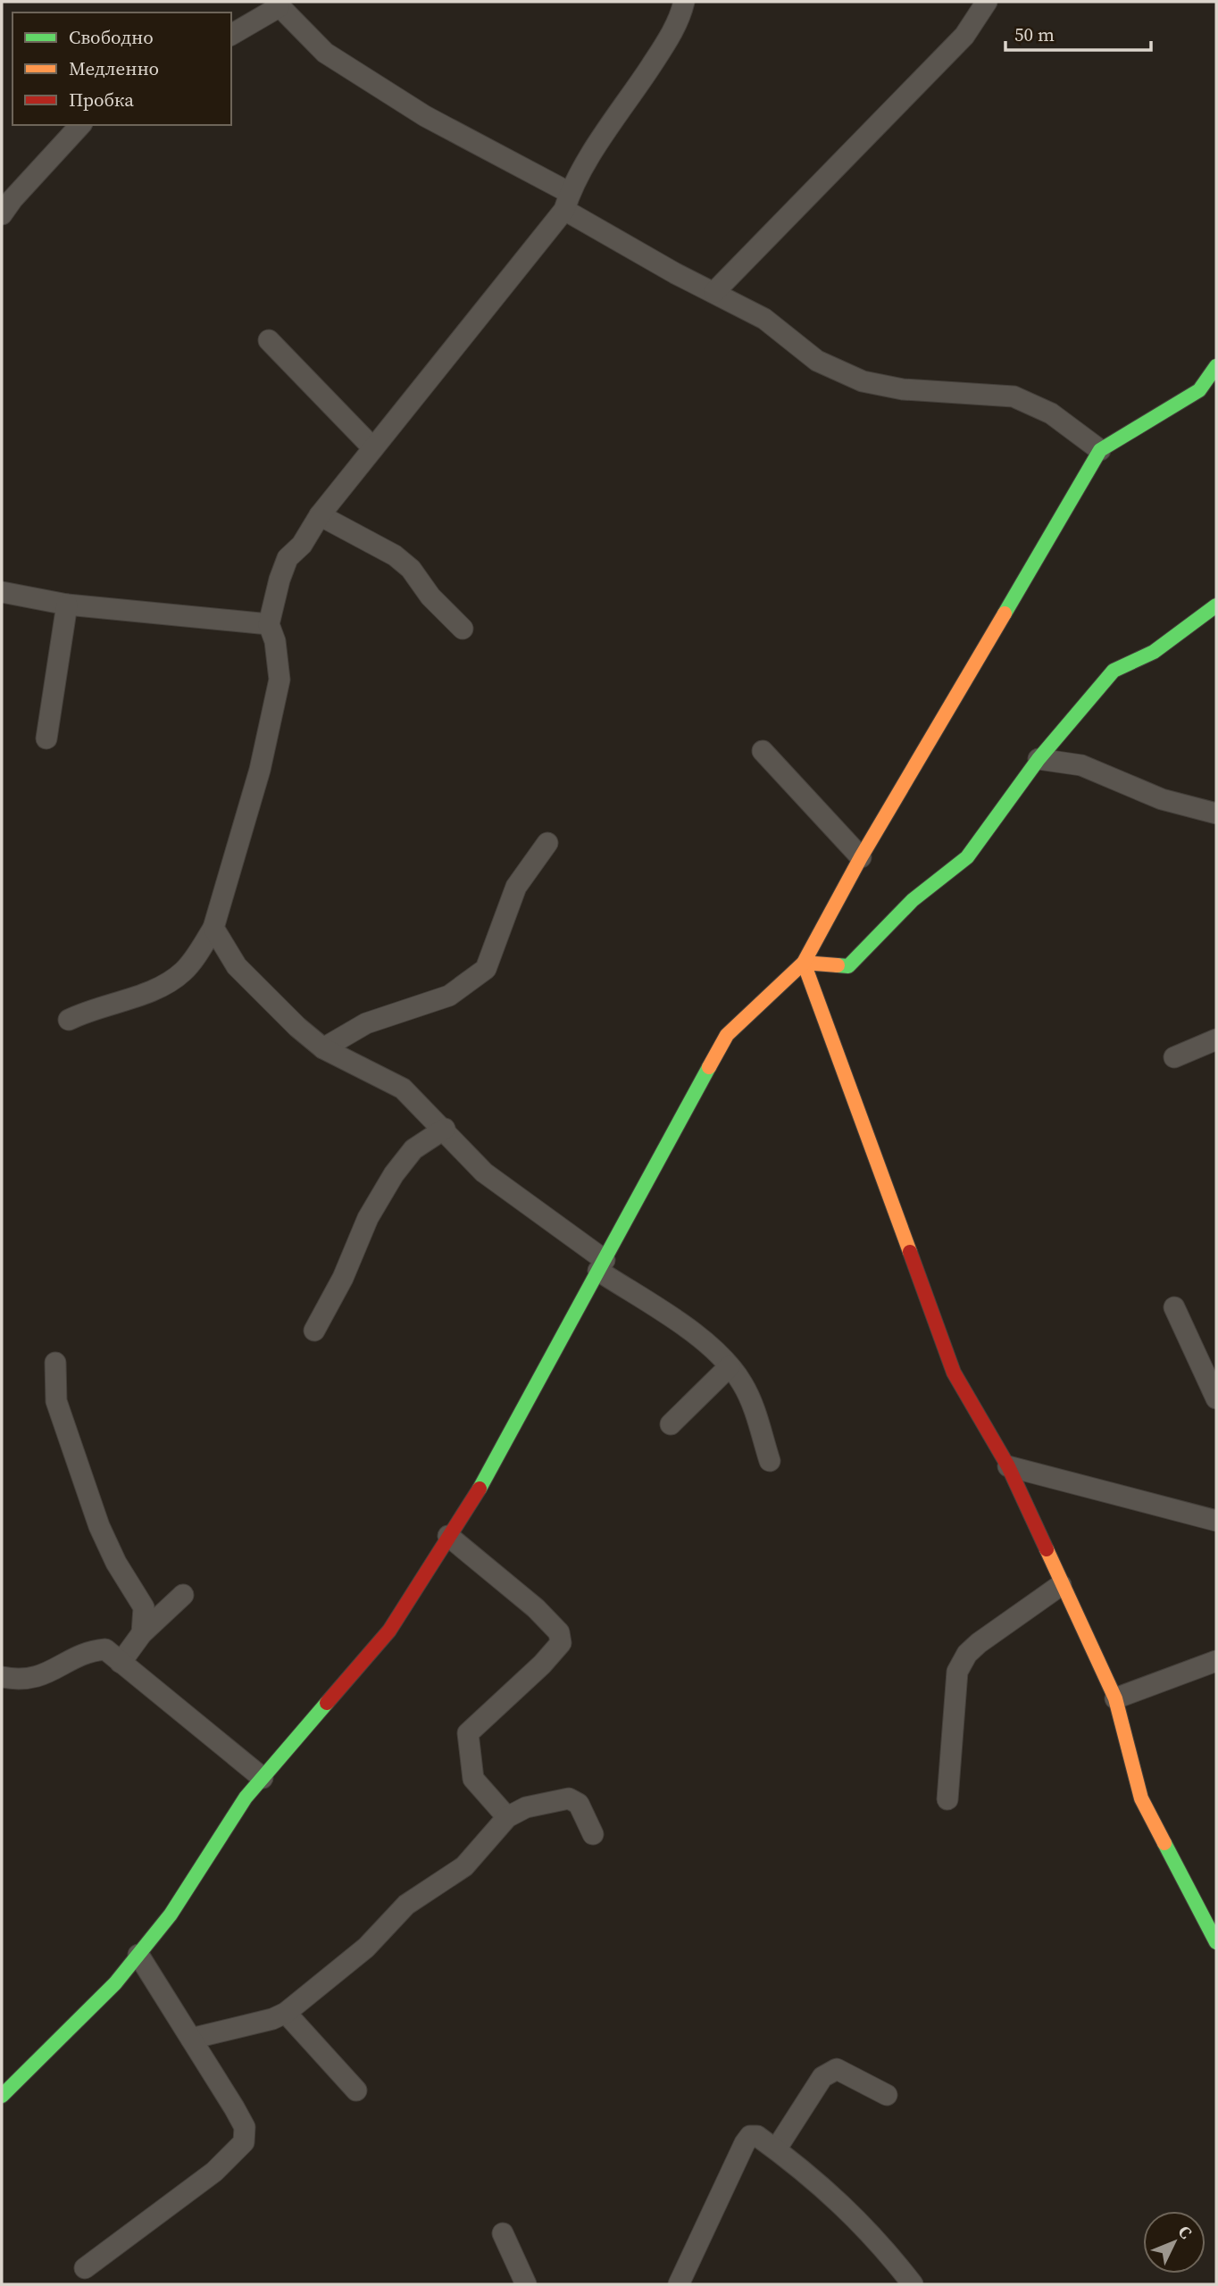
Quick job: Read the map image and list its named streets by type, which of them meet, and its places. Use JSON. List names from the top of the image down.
{
  "legend": ["Свободно", "Медленно", "Пробка"],
  "scale_bar": "50 m",
  "north": "top right"
}
